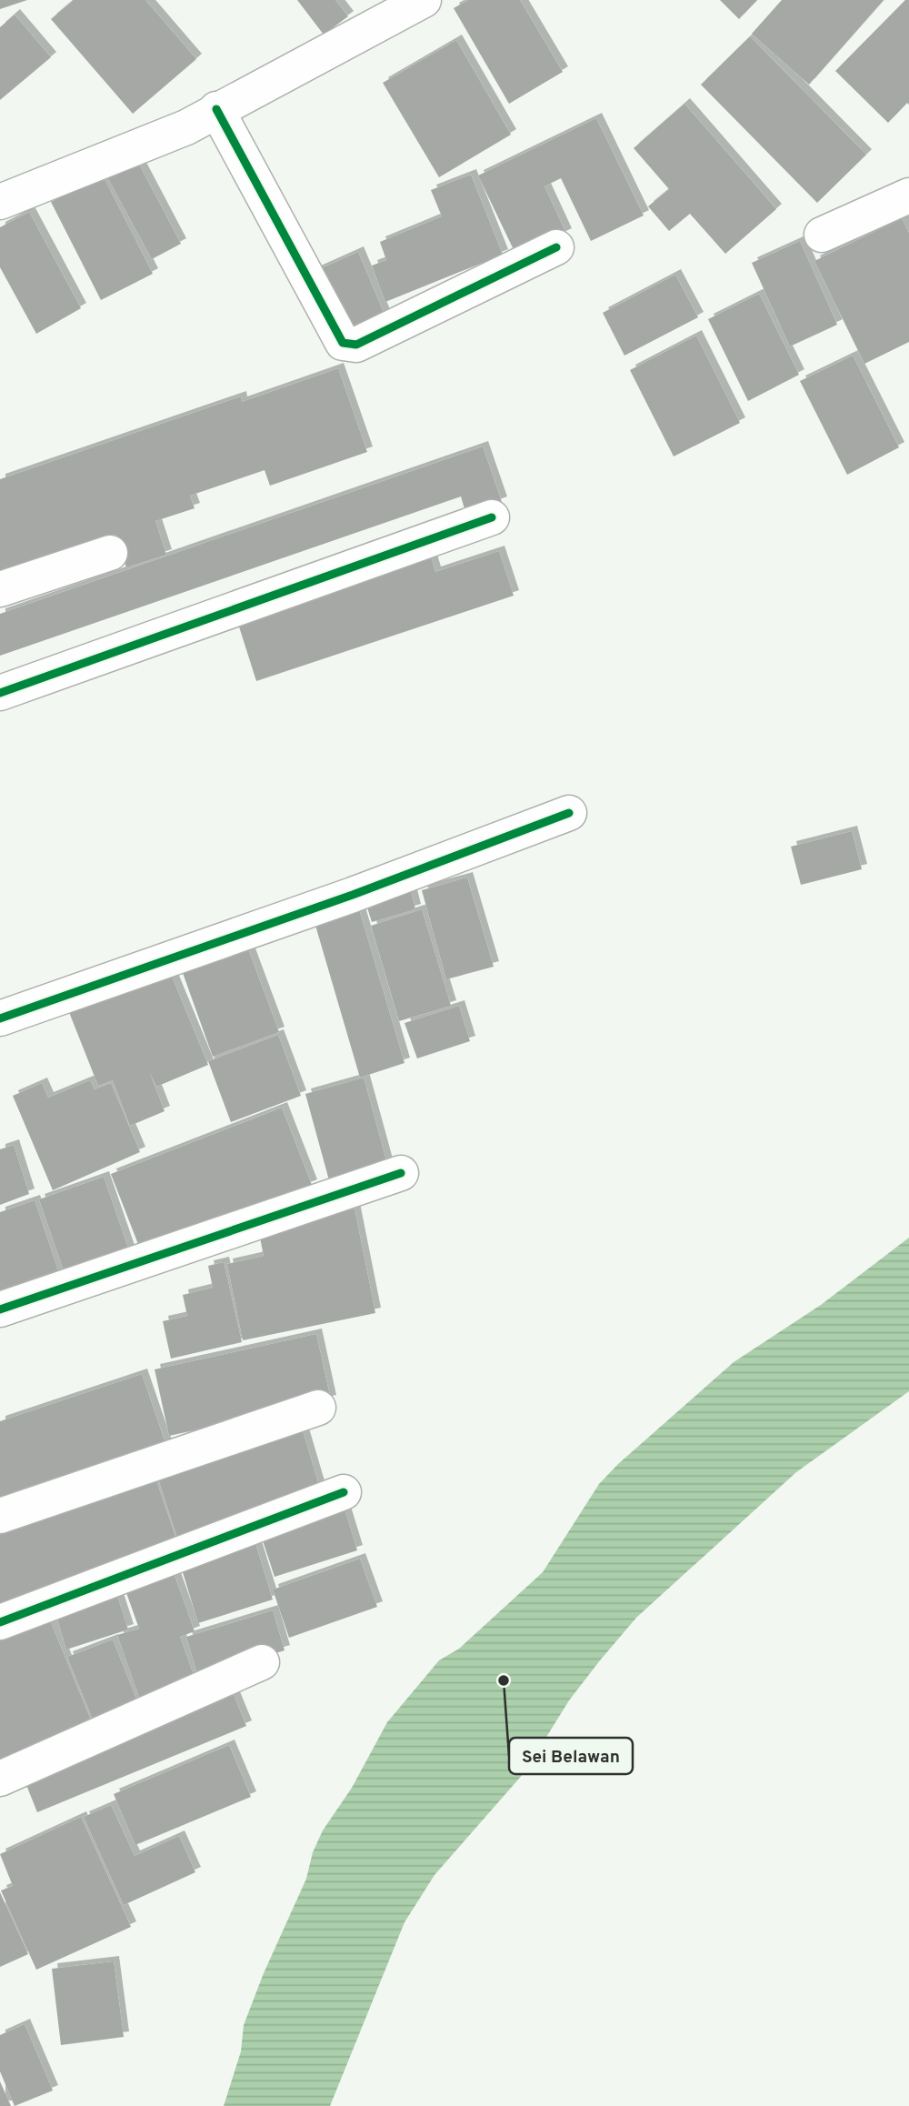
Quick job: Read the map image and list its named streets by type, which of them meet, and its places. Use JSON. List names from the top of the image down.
{
  "places": ["Sei Belawan"]
}
